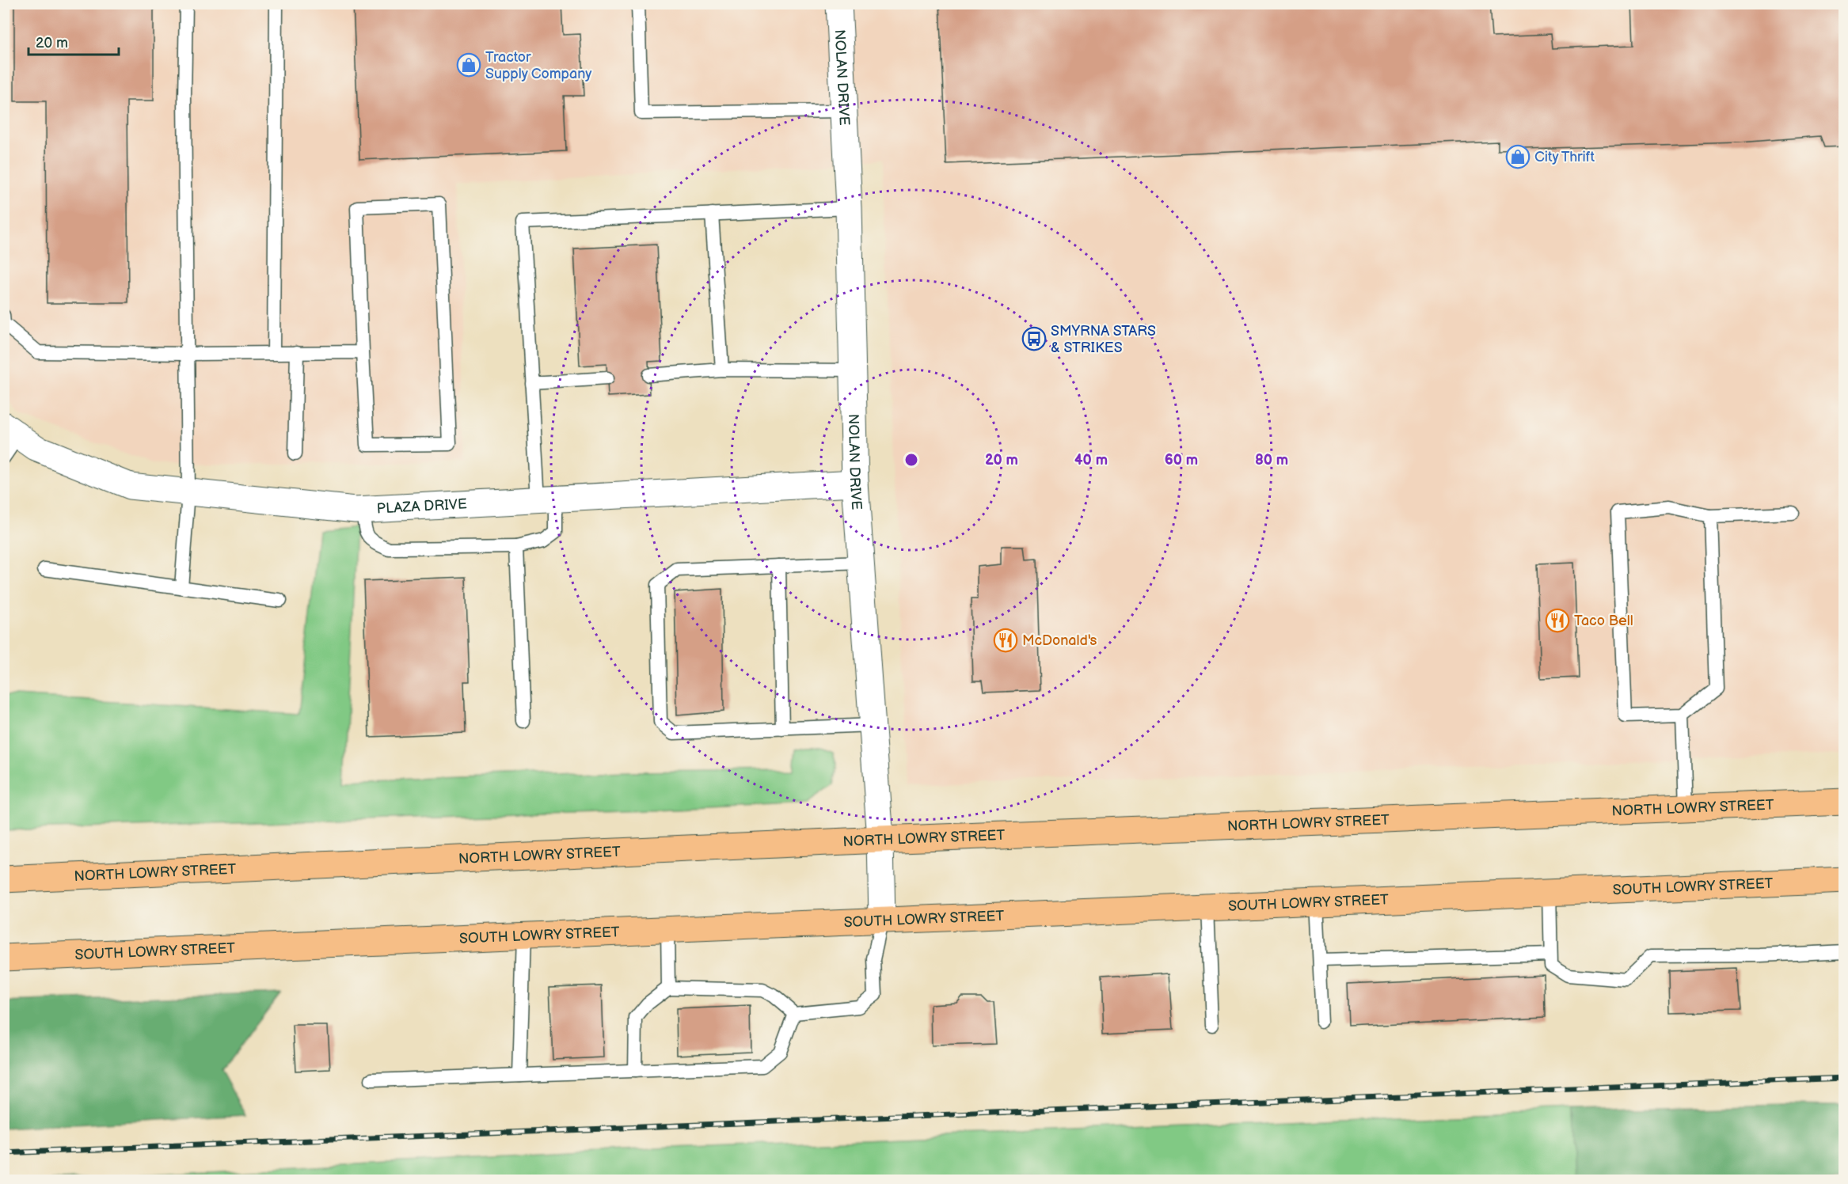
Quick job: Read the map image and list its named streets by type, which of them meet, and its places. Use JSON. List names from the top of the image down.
{
  "streets": {
    "main road": ["NORTH LOWRY STREET", "SOUTH LOWRY STREET"],
    "street": ["NOLAN DRIVE", "PLAZA DRIVE"]
  },
  "crossings": [
    ["NOLAN DRIVE", "PLAZA DRIVE"],
    ["NOLAN DRIVE", "NORTH LOWRY STREET"],
    ["NOLAN DRIVE", "SOUTH LOWRY STREET"]
  ],
  "places": {
    "shop": ["Tractor Supply Company", "City Thrift"],
    "bus stop": ["SMYRNA STARS & STRIKES"],
    "restaurant": ["Taco Bell", "McDonald's"]
  },
  "scale_bar": "20 m",
  "rings": [
    "20 m",
    "40 m",
    "60 m",
    "80 m"
  ]
}
